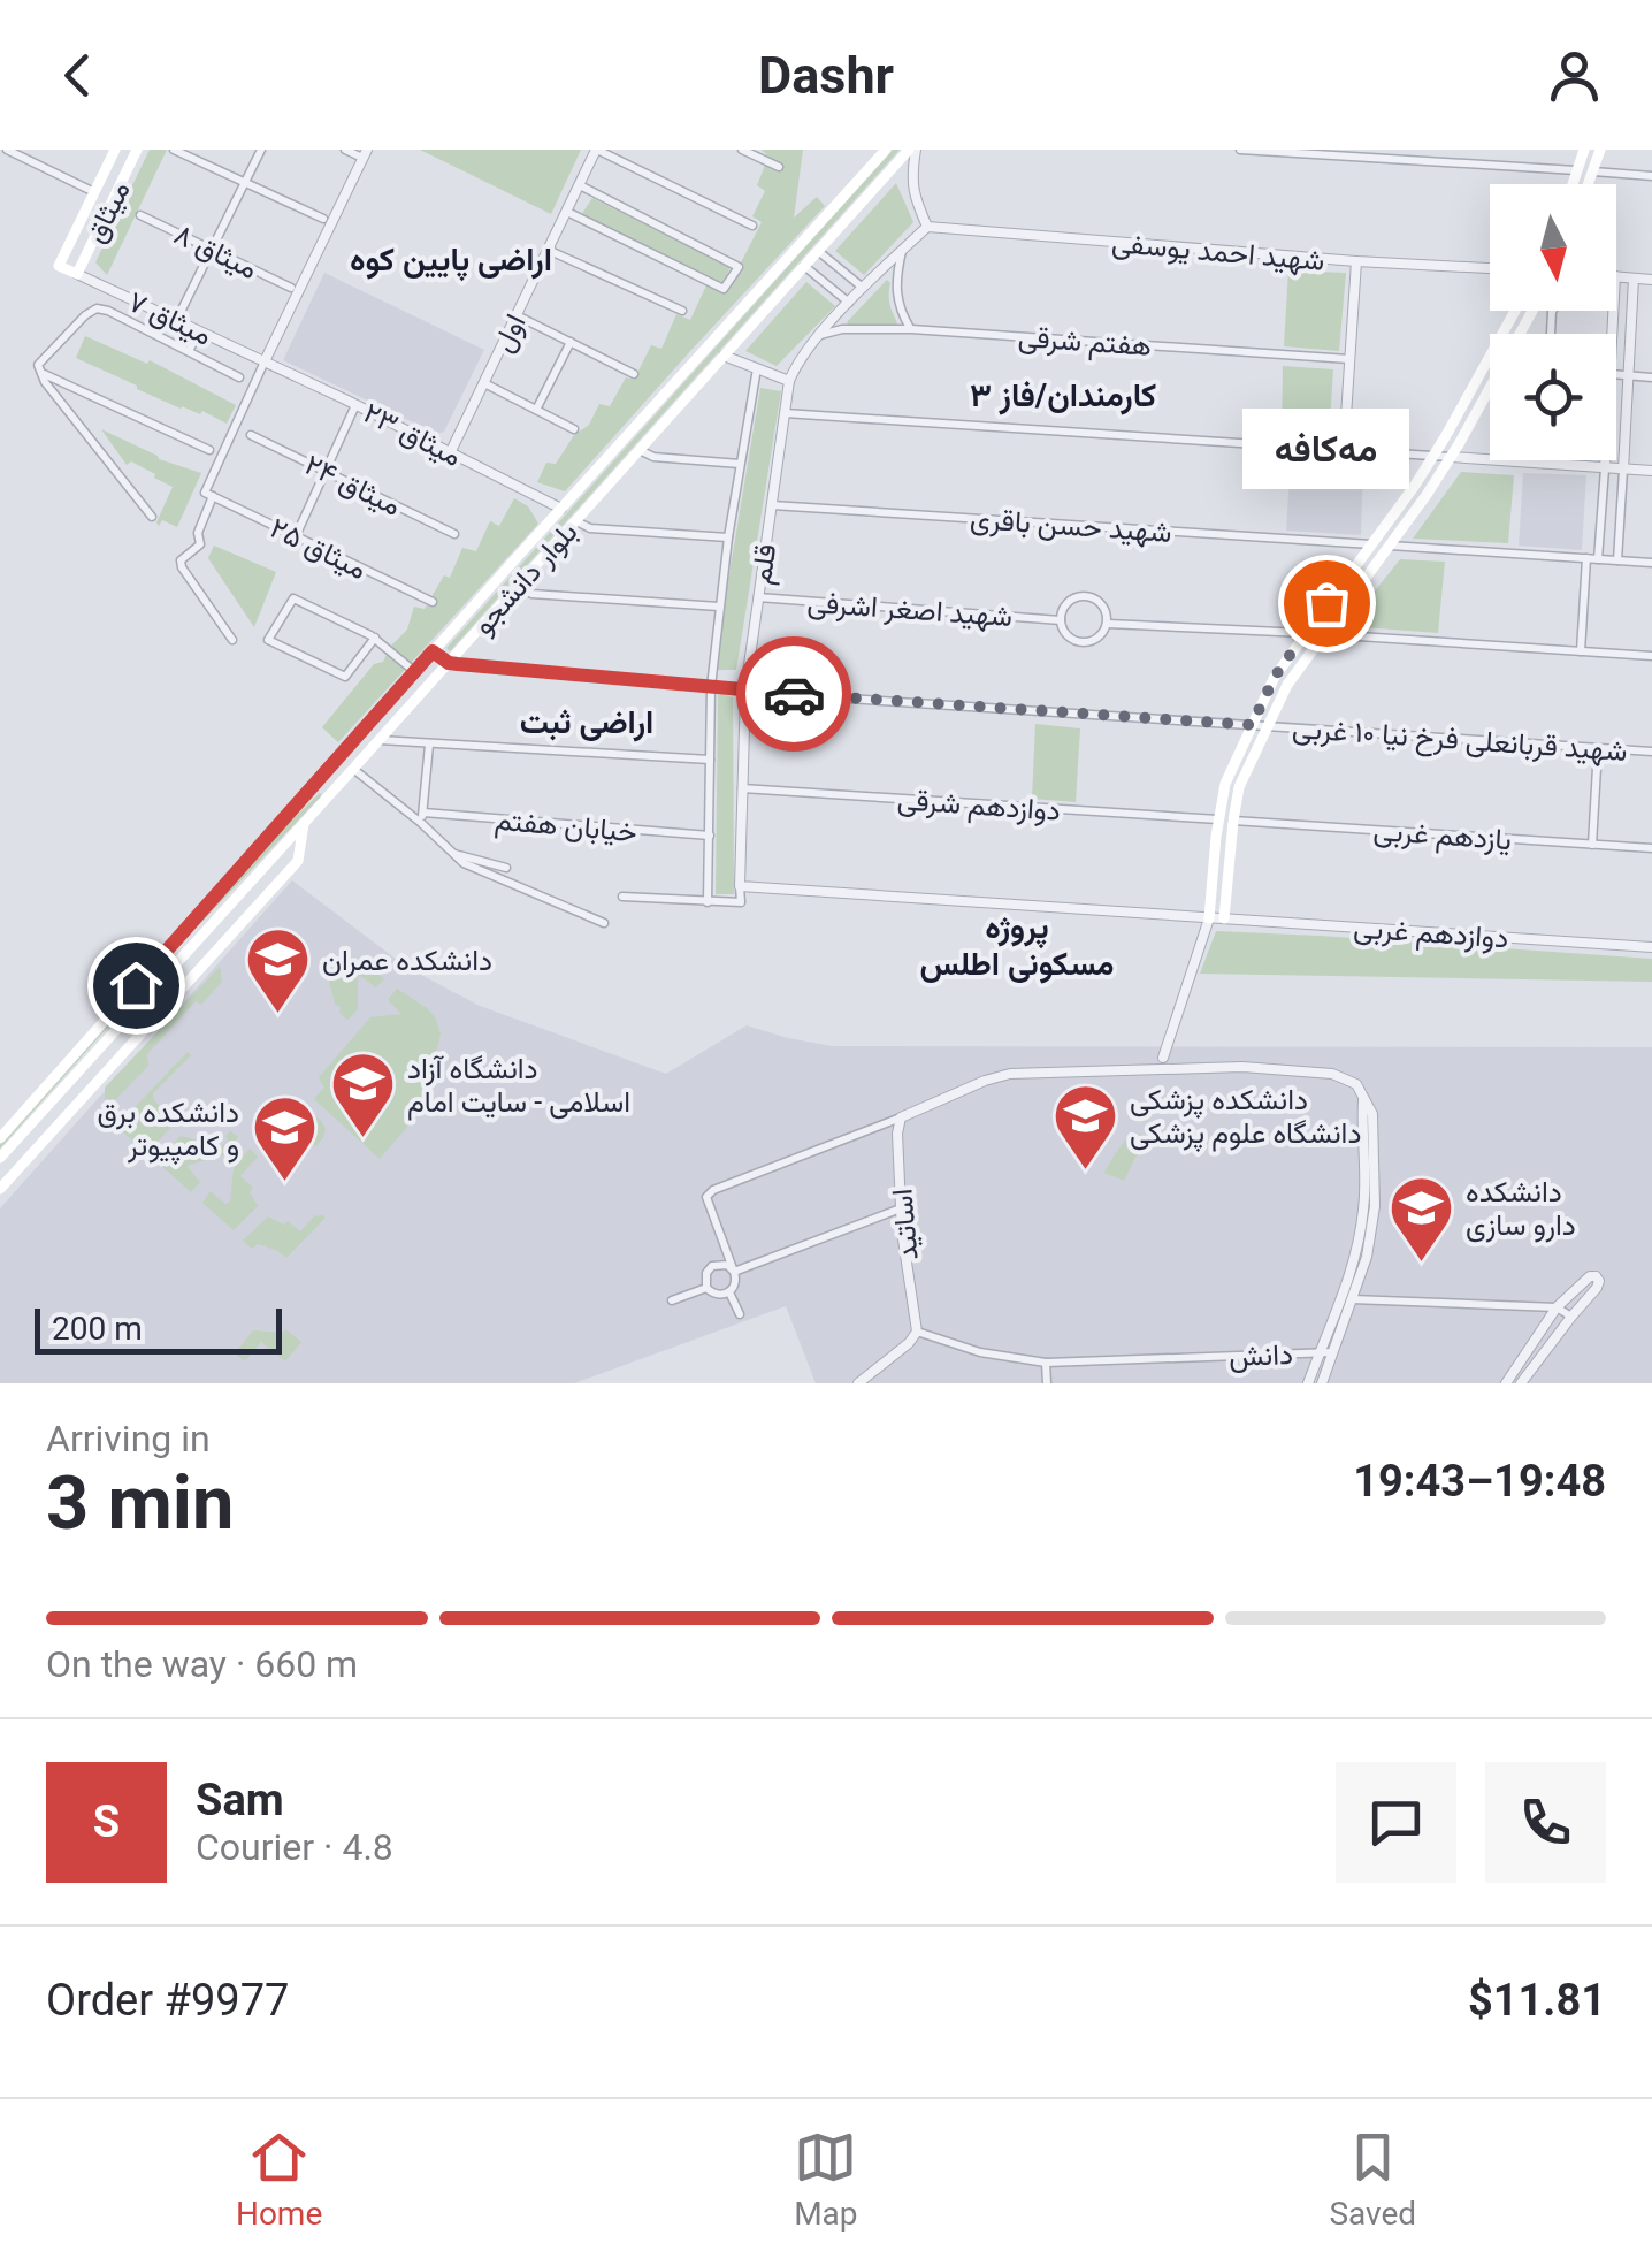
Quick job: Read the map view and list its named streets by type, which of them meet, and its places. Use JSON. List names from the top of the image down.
{
  "streets": {
    "main road": ["میثاق", "بلوار دانشجو"],
    "street": [
      "میثاق ۸",
      "شهید احمد یوسفی",
      "میثاق ۷",
      "اول",
      "هفتم شرقی",
      "میثاق ۲۳",
      "میثاق ۲۴",
      "شهید حسن باقری",
      "میثاق ۲۵",
      "قلم",
      "شهید اصغر اشرفی",
      "شهید قربانعلی فرخ نیا ۱۰ غربی",
      "دوازدهم شرقی",
      "خیابان هفتم",
      "یازدهم غربی",
      "دوازدهم غربی",
      "اساتید",
      "دانش"
    ]
  },
  "crossings": [
    ["میثاق", "میثاق ۷"],
    ["میثاق ۷", "میثاق ۲۳"],
    ["اول", "میثاق ۲۳"],
    ["میثاق ۲۳", "بلوار دانشجو"],
    ["شهید حسن باقری", "قلم"],
    ["قلم", "شهید اصغر اشرفی"],
    ["قلم", "شهید قربانعلی فرخ نیا ۱۰ غربی"],
    ["قلم", "دوازدهم شرقی"],
    ["قلم", "دوازدهم غربی"],
    ["اساتید", "دانش"]
  ],
  "districts": [
    "اراضی پایین کوه",
    "کارمندان/فاز ۳",
    "اراضی ثبت",
    "پروژه مسکونی اطلس"
  ],
  "places": {
    "other": ["مه‌کافه"],
    "school or university": [
      "دانشکده عمران",
      "دانشگاه آزاد اسلامی - سایت امام",
      "دانشکده پزشکی دانشگاه علوم پزشکی",
      "دانشکده برق و کامپیوتر",
      "دانشکده دارو سازی"
    ]
  },
  "scale_bar": "200 m",
  "north": "bottom",
  "page": {
    "header": "Dashr",
    "bubble": "مه‌کافه",
    "scale": "200 m",
    "heading": ["3 min", "Arriving in", "19:43–19:48"],
    "panel": [
      "Sam",
      "Courier · 4.8",
      "Order #9977",
      "$11.81"
    ],
    "bar": "On the way · 660 m",
    "round": "S",
    "tabs": ["Home", "Map", "Saved"]
  }
}
